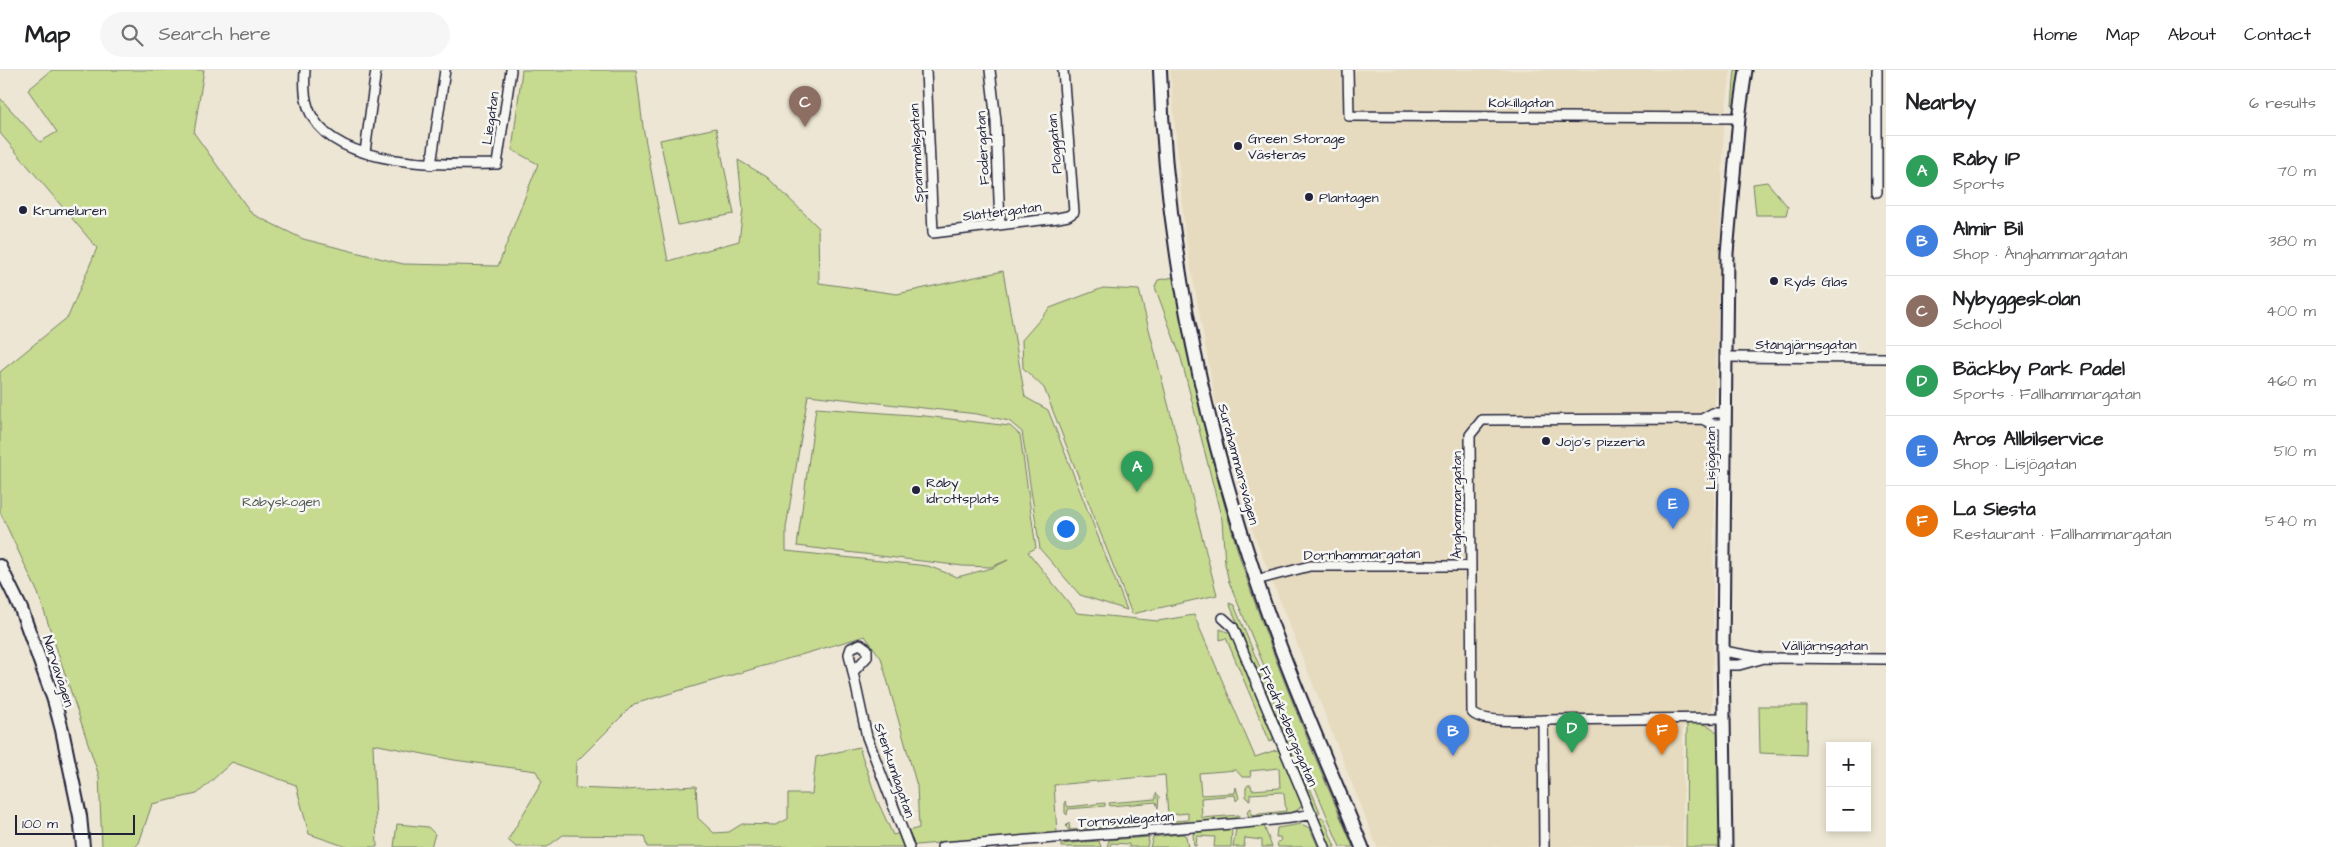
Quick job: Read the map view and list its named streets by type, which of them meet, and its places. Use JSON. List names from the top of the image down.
{
  "streets": {
    "main road": ["Surahammarsvägen", "Narvavägen"],
    "street": [
      "Kokillgatan",
      "Liegatan",
      "Ploggatan",
      "Fodergatan",
      "Spannmålsgatan",
      "Slåttergatan",
      "Stångjärnsgatan",
      "Lisjögatan",
      "Ånghammargatan",
      "Dornhammargatan",
      "Välljärnsgatan",
      "Fredriksbergsgatan",
      "Stenkumlagatan",
      "Tornsvalegatan"
    ]
  },
  "crossings": [
    ["Kokillgatan", "Lisjögatan"],
    ["Ploggatan", "Slåttergatan"],
    ["Fodergatan", "Slåttergatan"],
    ["Spannmålsgatan", "Slåttergatan"],
    ["Stångjärnsgatan", "Lisjögatan"],
    ["Lisjögatan", "Ånghammargatan"],
    ["Lisjögatan", "Välljärnsgatan"],
    ["Surahammarsvägen", "Dornhammargatan"],
    ["Ånghammargatan", "Dornhammargatan"],
    ["Fredriksbergsgatan", "Tornsvalegatan"]
  ],
  "parks": ["Råbyskogen"],
  "places": [
    "Green Storage Västerås",
    "Plantagen",
    "Krumeluren",
    "Ryds Glas",
    "Jojo's pizzeria",
    "Råby idrottsplats"
  ],
  "scale_bar": "100 m",
  "page": {
    "header": "Map",
    "search": "Search here",
    "nav": [
      "Home",
      "Map",
      "About",
      "Contact"
    ],
    "heading": ["Nearby", "6 results"],
    "pins": [
      "C",
      "A",
      "E",
      "D",
      "F",
      "B"
    ],
    "list": [
      {
        "mark": "A",
        "name": "Råby IP",
        "note": "Sports",
        "value": "70 m"
      },
      {
        "mark": "B",
        "name": "Almir Bil",
        "note": "Shop · Ånghammargatan",
        "value": "380 m"
      },
      {
        "mark": "C",
        "name": "Nybyggeskolan",
        "note": "School",
        "value": "400 m"
      },
      {
        "mark": "D",
        "name": "Bäckby Park Padel",
        "note": "Sports · Fallhammargatan",
        "value": "460 m"
      },
      {
        "mark": "E",
        "name": "Aros Allbilservice",
        "note": "Shop · Lisjögatan",
        "value": "510 m"
      },
      {
        "mark": "F",
        "name": "La Siesta",
        "note": "Restaurant · Fallhammargatan",
        "value": "540 m"
      }
    ],
    "map_buttons": ["+", "−"],
    "scale": "100 m"
  }
}
